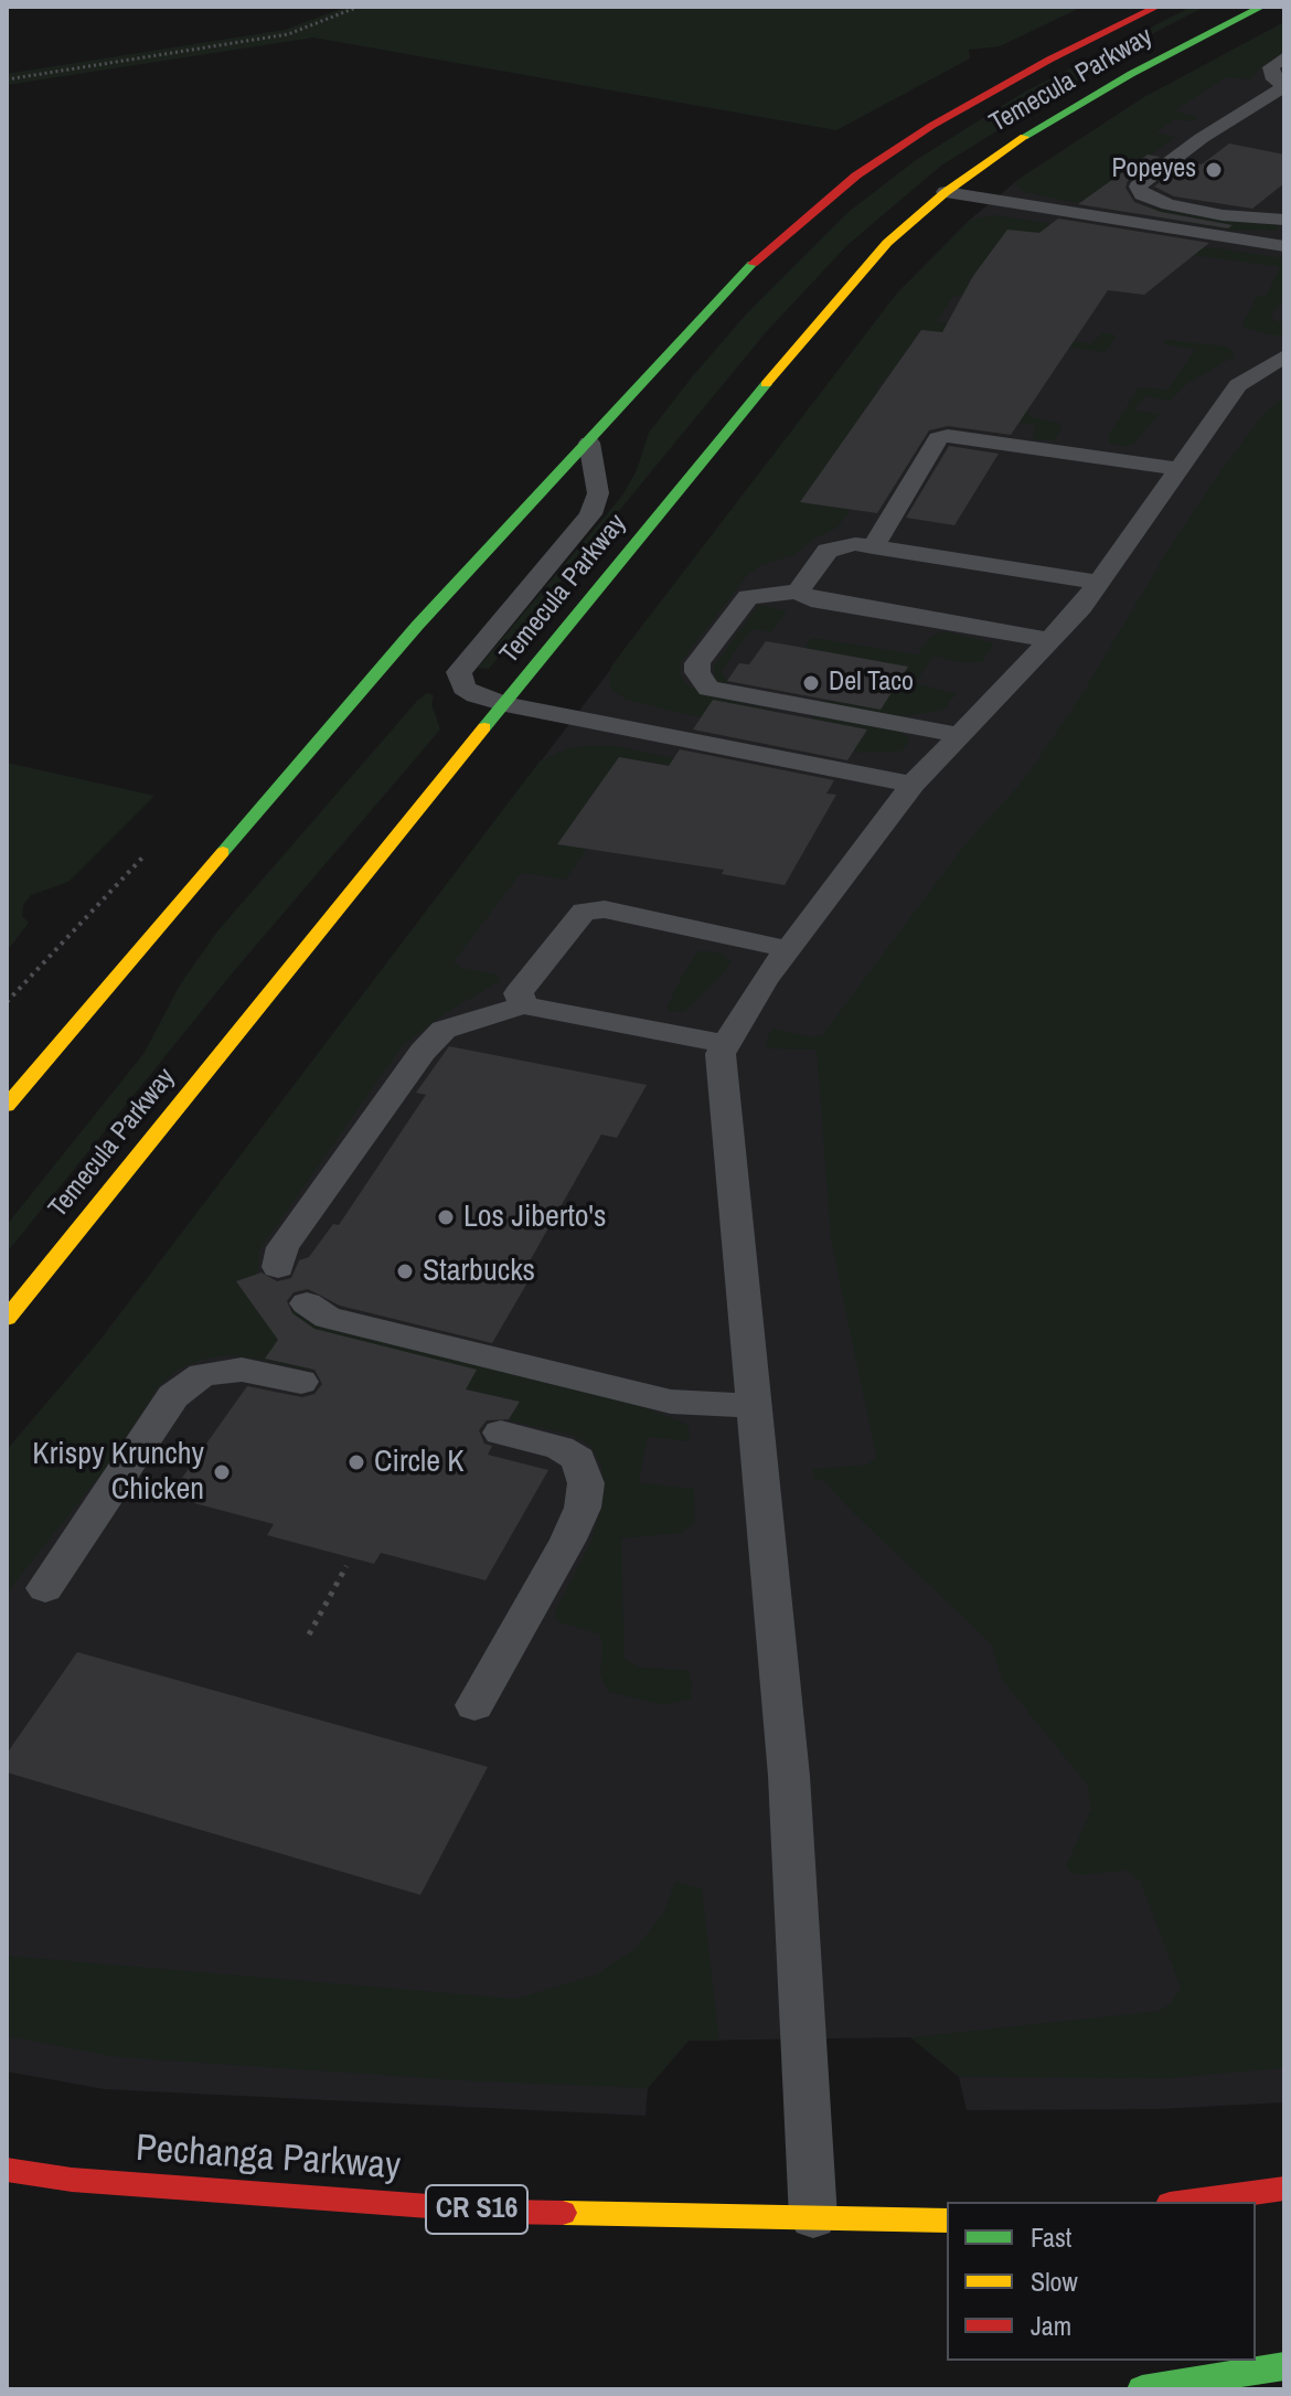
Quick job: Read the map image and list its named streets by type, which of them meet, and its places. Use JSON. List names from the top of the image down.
{
  "streets": {
    "main road": ["Temecula Parkway", "Pechanga Parkway", "CR S16"]
  },
  "places": [
    "Popeyes",
    "Del Taco",
    "Los Jiberto's",
    "Starbucks",
    "Circle K",
    "Krispy Krunchy Chicken"
  ],
  "legend": ["Fast", "Slow", "Jam"]
}
